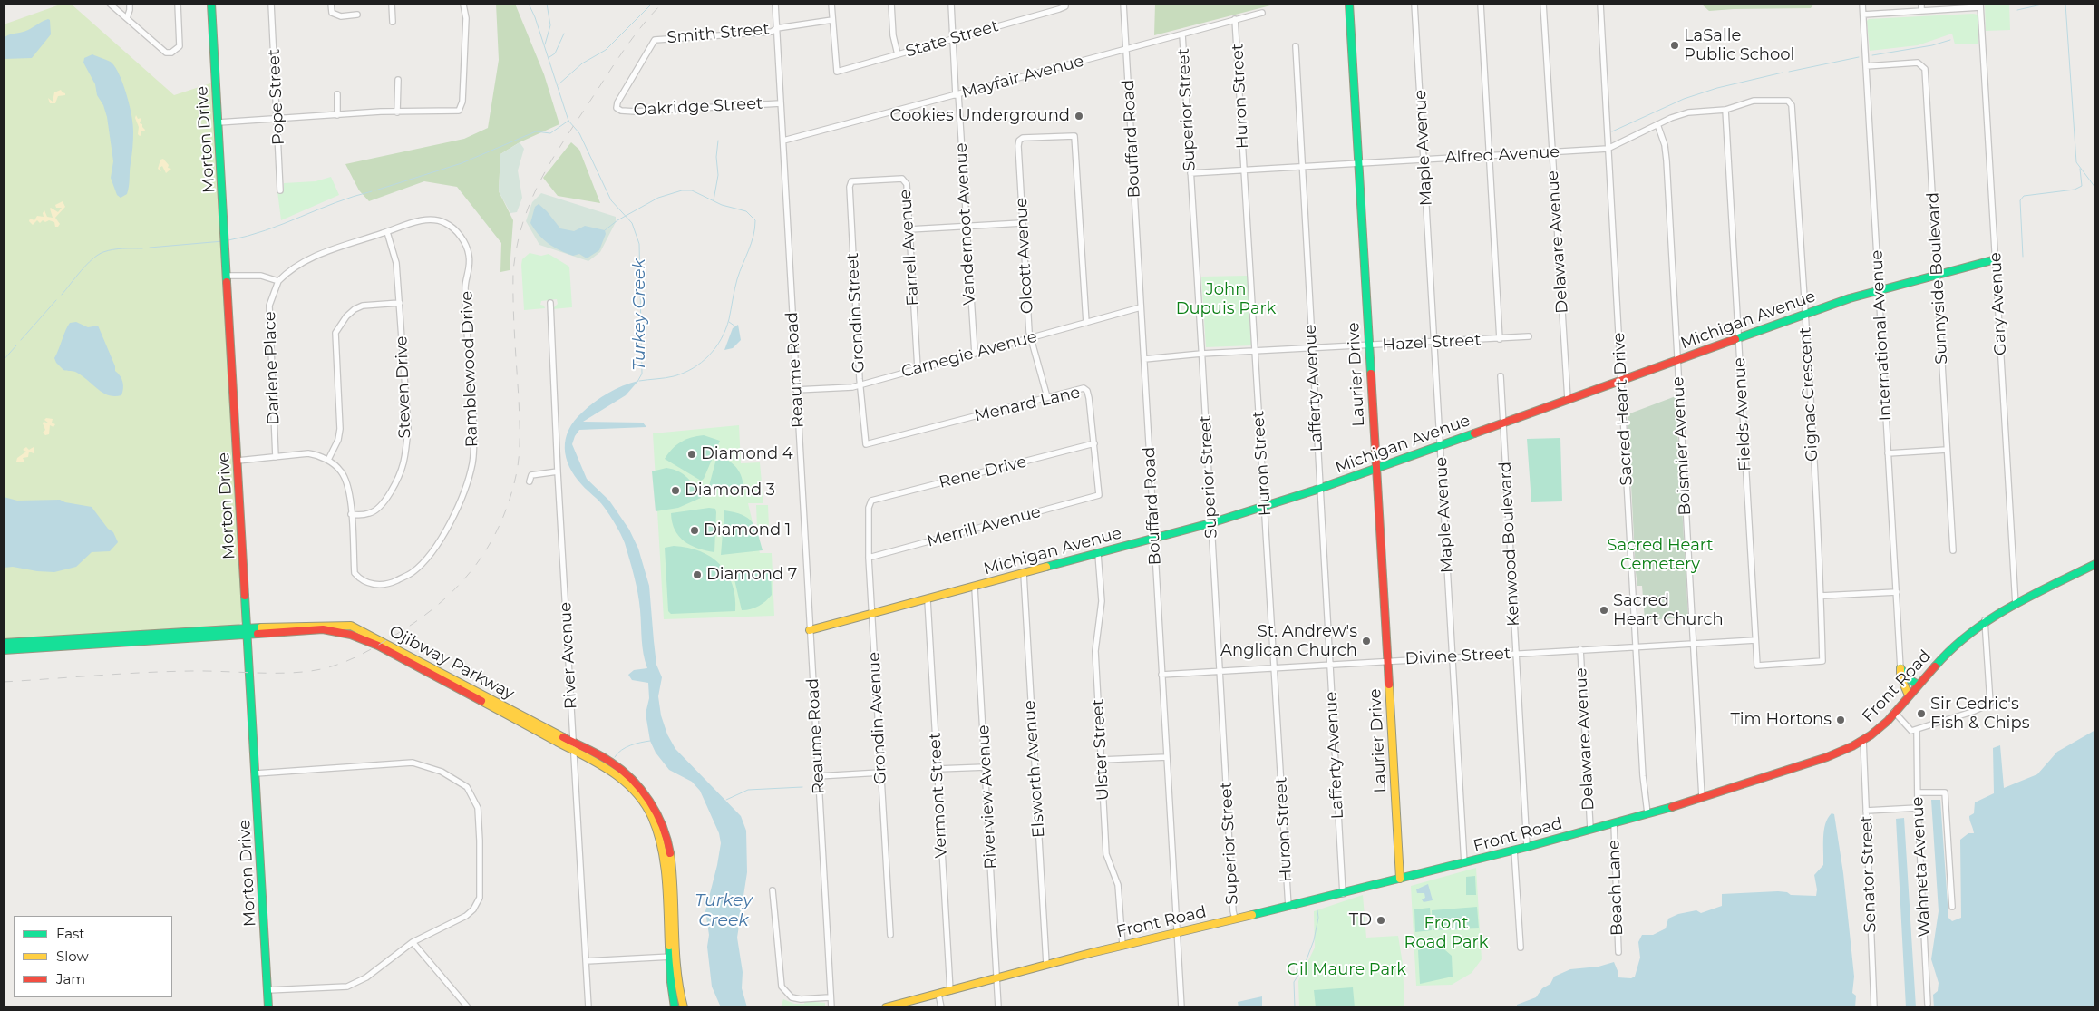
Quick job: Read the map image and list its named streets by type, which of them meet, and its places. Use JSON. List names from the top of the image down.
{
  "streets": {
    "street": [
      "Smith Street",
      "State Street",
      "Mayfair Avenue",
      "Huron Street",
      "Pope Street",
      "Oakridge Street",
      "Superior Street",
      "Bouffard Road",
      "Morton Drive",
      "Maple Avenue",
      "Alfred Avenue",
      "Vandernoot Avenue",
      "Delaware Avenue",
      "Farrell Avenue",
      "Olcott Avenue",
      "Sunnyside Boulevard",
      "Gary Avenue",
      "Grondin Street",
      "Michigan Avenue",
      "International Avenue",
      "Hazel Street",
      "Carnegie Avenue",
      "Darlene Place",
      "Ramblewood Drive",
      "Reaume Road",
      "Laurier Drive",
      "Steven Drive",
      "Lafferty Avenue",
      "Gignac Crescent",
      "Menard Lane",
      "Sacred Heart Drive",
      "Fields Avenue",
      "Boismier Avenue",
      "Rene Drive",
      "Merrill Avenue",
      "Kenwood Boulevard",
      "River Avenue",
      "Divine Street",
      "Ojibway Parkway",
      "Front Road",
      "Grondin Avenue",
      "Ulster Street",
      "Elsworth Avenue",
      "Vermont Street",
      "Riverview Avenue",
      "Wahneta Avenue",
      "Senator Street",
      "Beach Lane"
    ]
  },
  "crossings": [
    ["Smith Street", "State Street"],
    ["Smith Street", "Oakridge Street"],
    ["Smith Street", "Reaume Road"],
    ["State Street", "Vandernoot Avenue"],
    ["Mayfair Avenue", "Huron Street"],
    ["Mayfair Avenue", "Superior Street"],
    ["Mayfair Avenue", "Bouffard Road"],
    ["Mayfair Avenue", "Vandernoot Avenue"],
    ["Mayfair Avenue", "Reaume Road"],
    ["Huron Street", "Alfred Avenue"],
    ["Huron Street", "Michigan Avenue"],
    ["Huron Street", "Hazel Street"],
    ["Huron Street", "Divine Street"],
    ["Huron Street", "Front Road"],
    ["Oakridge Street", "Reaume Road"],
    ["Superior Street", "Alfred Avenue"],
    ["Superior Street", "Michigan Avenue"],
    ["Superior Street", "Hazel Street"],
    ["Superior Street", "Divine Street"],
    ["Superior Street", "Front Road"],
    ["Bouffard Road", "Michigan Avenue"],
    ["Bouffard Road", "Hazel Street"],
    ["Bouffard Road", "Carnegie Avenue"],
    ["Bouffard Road", "Divine Street"],
    ["Bouffard Road", "Front Road"],
    ["Morton Drive", "Ramblewood Drive"],
    ["Morton Drive", "Ojibway Parkway"],
    ["Maple Avenue", "Alfred Avenue"],
    ["Maple Avenue", "Michigan Avenue"],
    ["Maple Avenue", "Hazel Street"],
    ["Maple Avenue", "Divine Street"],
    ["Maple Avenue", "Front Road"],
    ["Alfred Avenue", "Delaware Avenue"],
    ["Alfred Avenue", "Laurier Drive"],
    ["Alfred Avenue", "Lafferty Avenue"],
    ["Alfred Avenue", "Gignac Crescent"],
    ["Alfred Avenue", "Sacred Heart Drive"],
    ["Alfred Avenue", "Fields Avenue"],
    ["Alfred Avenue", "Boismier Avenue"],
    ["Vandernoot Avenue", "Carnegie Avenue"],
    ["Delaware Avenue", "Michigan Avenue"],
    ["Delaware Avenue", "Divine Street"],
    ["Delaware Avenue", "Front Road"],
    ["Farrell Avenue", "Grondin Street"],
    ["Farrell Avenue", "Carnegie Avenue"],
    ["Olcott Avenue", "Carnegie Avenue"],
    ["Olcott Avenue", "Menard Lane"],
    ["Sunnyside Boulevard", "Michigan Avenue"],
    ["Sunnyside Boulevard", "International Avenue"],
    ["Gary Avenue", "Michigan Avenue"],
    ["Gary Avenue", "Front Road"],
    ["Grondin Street", "Carnegie Avenue"],
    ["Grondin Street", "Menard Lane"],
    ["Michigan Avenue", "International Avenue"],
    ["Michigan Avenue", "Reaume Road"],
    ["Michigan Avenue", "Laurier Drive"],
    ["Michigan Avenue", "Lafferty Avenue"],
    ["Michigan Avenue", "Gignac Crescent"],
    ["Michigan Avenue", "Sacred Heart Drive"],
    ["Michigan Avenue", "Fields Avenue"],
    ["Michigan Avenue", "Boismier Avenue"],
    ["Michigan Avenue", "Kenwood Boulevard"],
    ["Michigan Avenue", "Grondin Avenue"],
    ["Michigan Avenue", "Ulster Street"],
    ["Michigan Avenue", "Elsworth Avenue"],
    ["Michigan Avenue", "Vermont Street"],
    ["Michigan Avenue", "Riverview Avenue"],
    ["Hazel Street", "Laurier Drive"],
    ["Hazel Street", "Lafferty Avenue"],
    ["Carnegie Avenue", "Reaume Road"],
    ["Darlene Place", "Ramblewood Drive"],
    ["Ramblewood Drive", "Steven Drive"],
    ["Laurier Drive", "Divine Street"],
    ["Laurier Drive", "Front Road"],
    ["Lafferty Avenue", "Divine Street"],
    ["Lafferty Avenue", "Front Road"],
    ["Gignac Crescent", "Fields Avenue"],
    ["Menard Lane", "Rene Drive"],
    ["Menard Lane", "Merrill Avenue"],
    ["Sacred Heart Drive", "Divine Street"],
    ["Sacred Heart Drive", "Front Road"],
    ["Fields Avenue", "Divine Street"],
    ["Boismier Avenue", "Divine Street"],
    ["Boismier Avenue", "Front Road"],
    ["Rene Drive", "Grondin Avenue"],
    ["Merrill Avenue", "Grondin Avenue"],
    ["Kenwood Boulevard", "Divine Street"],
    ["Kenwood Boulevard", "Front Road"],
    ["River Avenue", "Ojibway Parkway"],
    ["Front Road", "Ulster Street"],
    ["Front Road", "Elsworth Avenue"],
    ["Front Road", "Vermont Street"],
    ["Front Road", "Riverview Avenue"],
    ["Front Road", "Senator Street"],
    ["Front Road", "Beach Lane"]
  ],
  "water": ["Turkey Creek"],
  "parks": [
    "John Dupuis Park",
    "Sacred Heart Cemetery",
    "Front Road Park",
    "Gil Maure Park"
  ],
  "places": [
    "LaSalle Public School",
    "Cookies Underground",
    "Diamond 4",
    "Diamond 3",
    "Diamond 1",
    "Diamond 7",
    "Sacred Heart Church",
    "St. Andrew's Anglican Church",
    "Sir Cedric's Fish & Chips",
    "Tim Hortons",
    "TD"
  ],
  "legend": ["Fast", "Slow", "Jam"]
}
